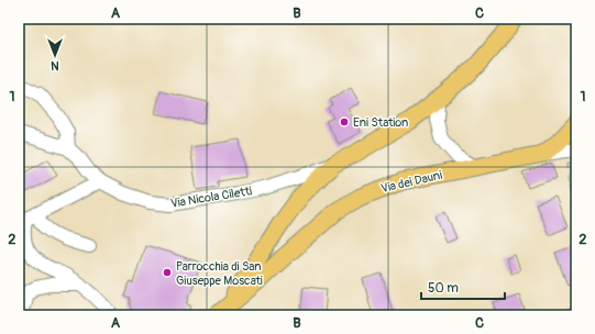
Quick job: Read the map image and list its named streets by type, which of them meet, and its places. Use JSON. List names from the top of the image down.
{
  "streets": {
    "main road": ["Via dei Dauni", "Via Nicola Ciletti"]
  },
  "crossings": [
    ["Via dei Dauni", "Via Nicola Ciletti"]
  ],
  "places": ["Eni Station", "Parrocchia di San Giuseppe Moscati"],
  "scale_bar": "50 m",
  "north": "bottom",
  "grid": {
    "columns": ["A", "B", "C"],
    "rows": ["1", "2"]
  }
}
